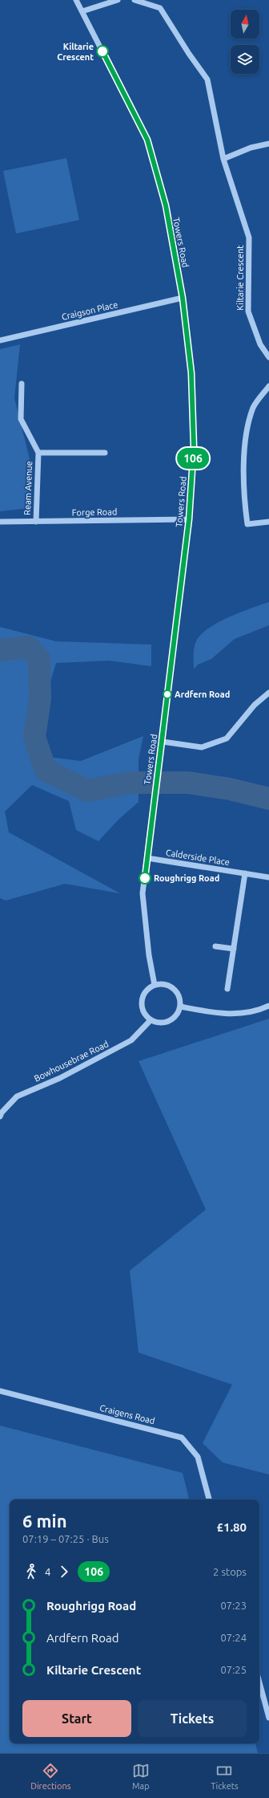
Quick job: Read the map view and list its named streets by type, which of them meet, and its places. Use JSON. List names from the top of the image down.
{
  "streets": {
    "street": [
      "Towers Road",
      "Kiltarie Crescent",
      "Craigson Place",
      "Ream Avenue",
      "Forge Road",
      "Calderside Place",
      "Bowhousebrae Road",
      "Craigens Road"
    ]
  },
  "crossings": [
    ["Towers Road", "Craigson Place"],
    ["Towers Road", "Forge Road"],
    ["Towers Road", "Calderside Place"],
    ["Towers Road", "Bowhousebrae Road"],
    ["Ream Avenue", "Forge Road"]
  ],
  "places": ["Kiltarie Crescent", "Ardfern Road", "Roughrigg Road"],
  "lines": ["bus line 106"],
  "north": "top",
  "page": {
    "on_map": "106",
    "heading": ["6 min", "07:19 – 07:25 · Bus", "£1.80"],
    "legs": ["4", "106", "2 stops"],
    "list": [
      {
        "name": "Roughrigg Road",
        "value": "07:23"
      },
      {
        "name": "Ardfern Road",
        "value": "07:24"
      },
      {
        "name": "Kiltarie Crescent",
        "value": "07:25"
      }
    ],
    "buttons": ["Start", "Tickets"],
    "tabs": ["Directions", "Map", "Tickets"]
  }
}
